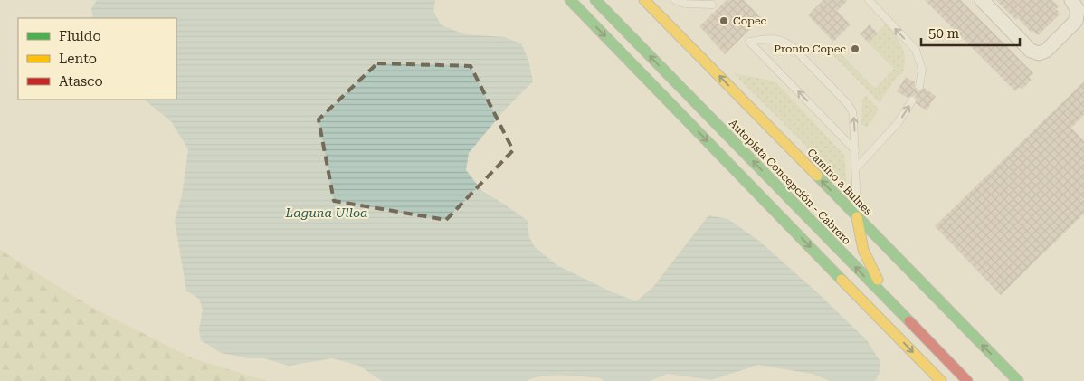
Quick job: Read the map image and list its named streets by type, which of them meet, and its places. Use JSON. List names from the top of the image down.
{
  "streets": {
    "main road": ["Autopista Concepción - Cabrero", "Camino a Bulnes"]
  },
  "water": ["Laguna Ulloa"],
  "places": ["Copec", "Pronto Copec"],
  "legend": ["Fluido", "Lento", "Atasco"],
  "scale_bar": "50 m"
}
